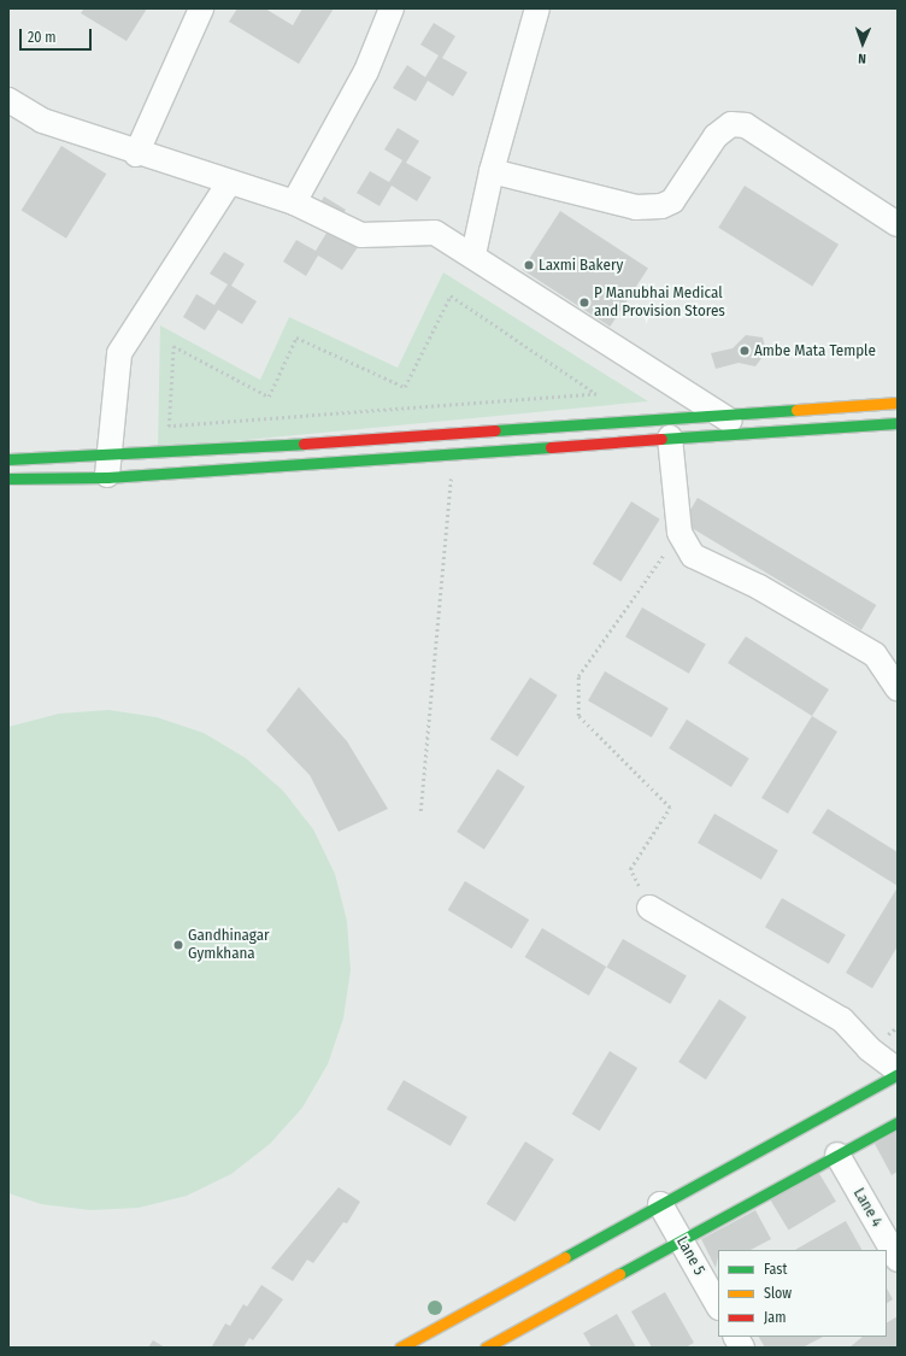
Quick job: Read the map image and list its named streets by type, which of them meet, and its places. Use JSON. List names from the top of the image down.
{
  "streets": {
    "street": ["Lane 4", "Lane 5"]
  },
  "places": [
    "Laxmi Bakery",
    "P Manubhai Medical and Provision Stores",
    "Ambe Mata Temple",
    "Gandhinagar Gymkhana"
  ],
  "legend": ["Fast", "Slow", "Jam"],
  "scale_bar": "20 m",
  "north": "bottom"
}
